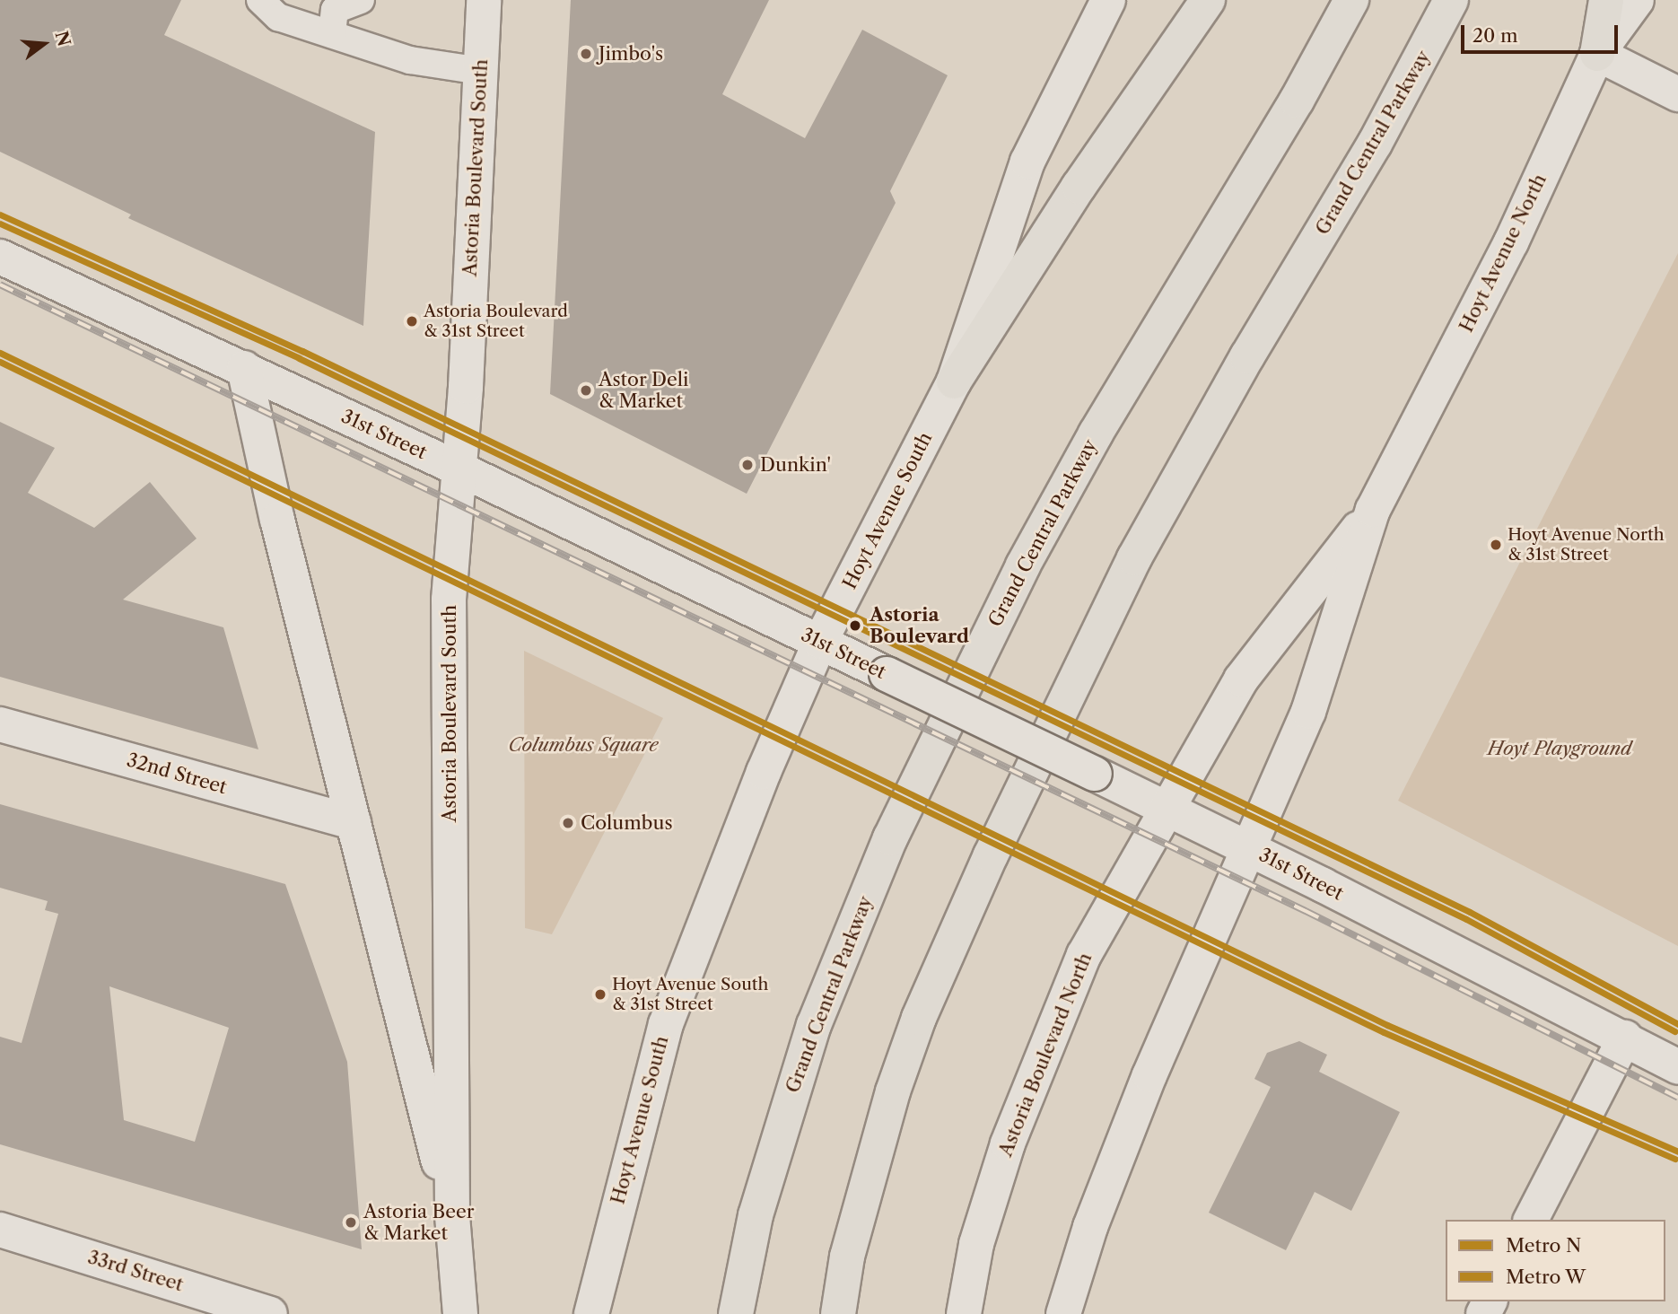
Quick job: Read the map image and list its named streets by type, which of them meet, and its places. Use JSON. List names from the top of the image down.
{
  "streets": {
    "highway": ["Grand Central Parkway"],
    "main road": [
      "Astoria Boulevard South",
      "Hoyt Avenue North",
      "31st Street",
      "Hoyt Avenue South",
      "32nd Street",
      "Astoria Boulevard North",
      "33rd Street"
    ]
  },
  "crossings": [
    ["Astoria Boulevard South", "31st Street"],
    ["Hoyt Avenue North", "31st Street"],
    ["Hoyt Avenue North", "Astoria Boulevard North"],
    ["31st Street", "Hoyt Avenue South"],
    ["31st Street", "Astoria Boulevard North"]
  ],
  "parks": ["Columbus Square", "Hoyt Playground"],
  "places": [
    "Jimbo's",
    "Astoria Boulevard & 31st Street",
    "Astor Deli & Market",
    "Dunkin'",
    "Hoyt Avenue North & 31st Street",
    "Astoria Boulevard",
    "Columbus",
    "Hoyt Avenue South & 31st Street",
    "Astoria Beer & Market"
  ],
  "lines": ["metro line N", "metro line W"],
  "legend": ["Metro N", "Metro W"],
  "scale_bar": "20 m",
  "north": "right"
}
